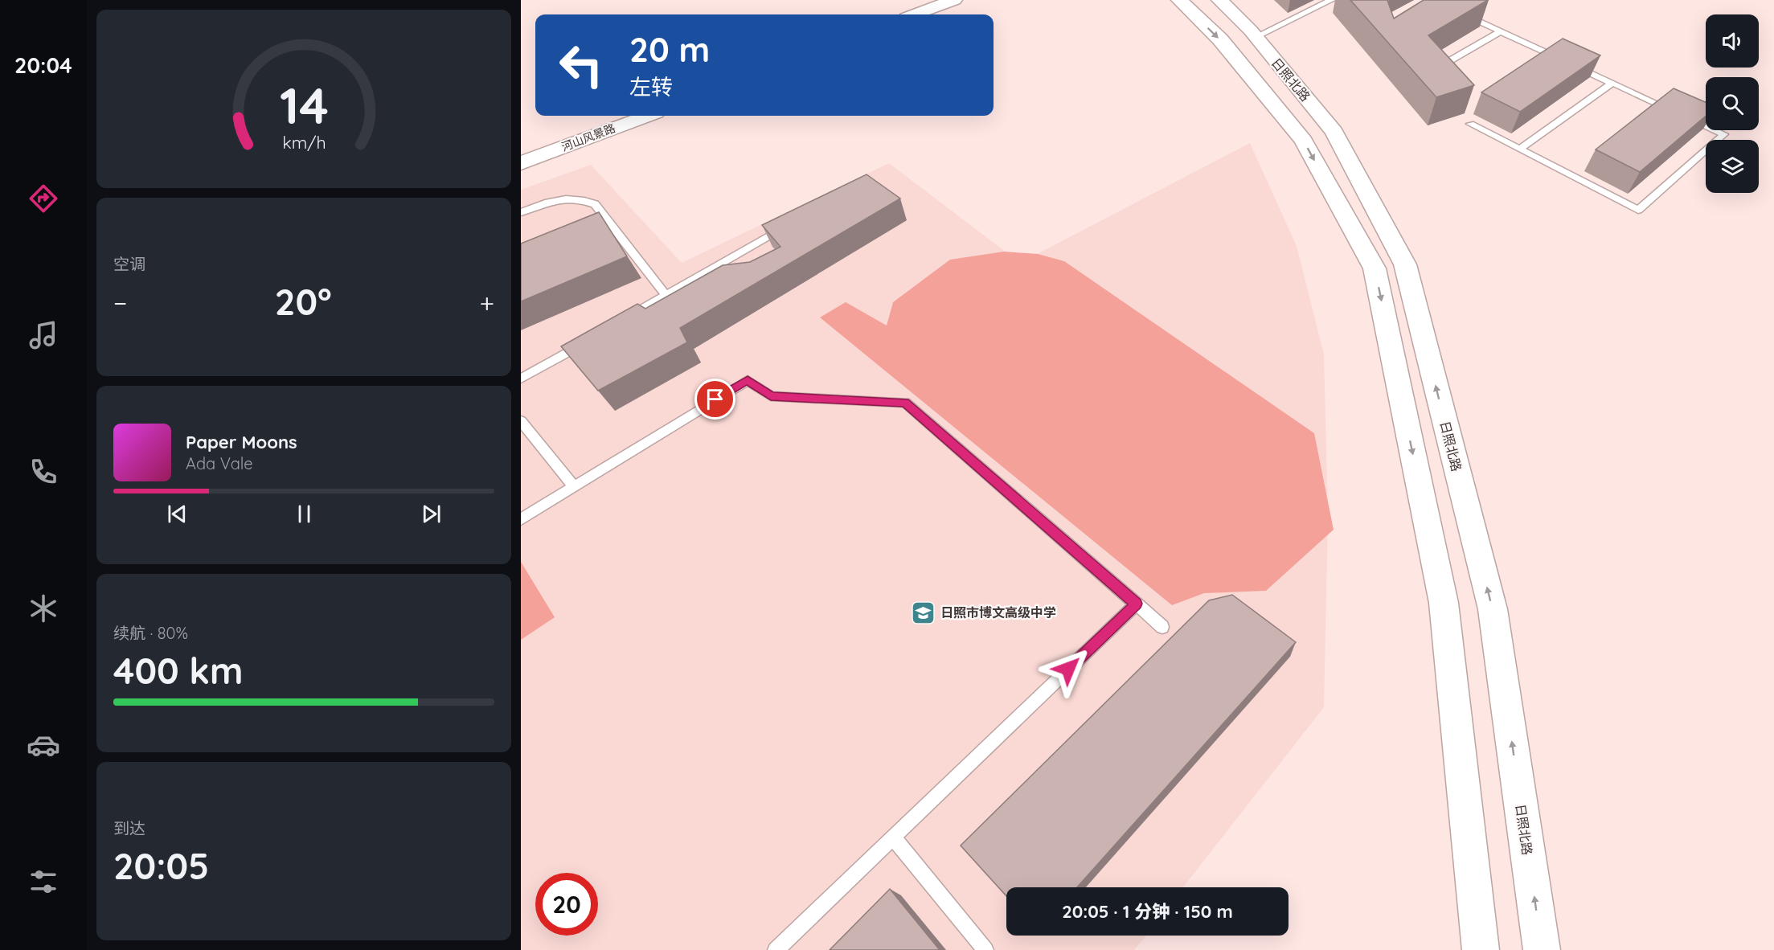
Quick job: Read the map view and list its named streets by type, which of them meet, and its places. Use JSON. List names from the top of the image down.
{
  "streets": {
    "main road": ["日照北路", "河山风景路"]
  },
  "places": {
    "school or university": ["日照市博文高级中学"]
  },
  "page": {
    "tabs": "20:04",
    "turn": ["20 m", "左转"],
    "tile": [
      "空调",
      ["续航 · 80%", "400 km"],
      ["到达", "20:05"]
    ],
    "heat": ["−", "20°", "+"],
    "song": ["Paper Moons", "Ada Vale"],
    "limit": "20",
    "trip": "20:05 · 1 分钟 · 150 m",
    "gauge": ["14", "km/h"]
  }
}
